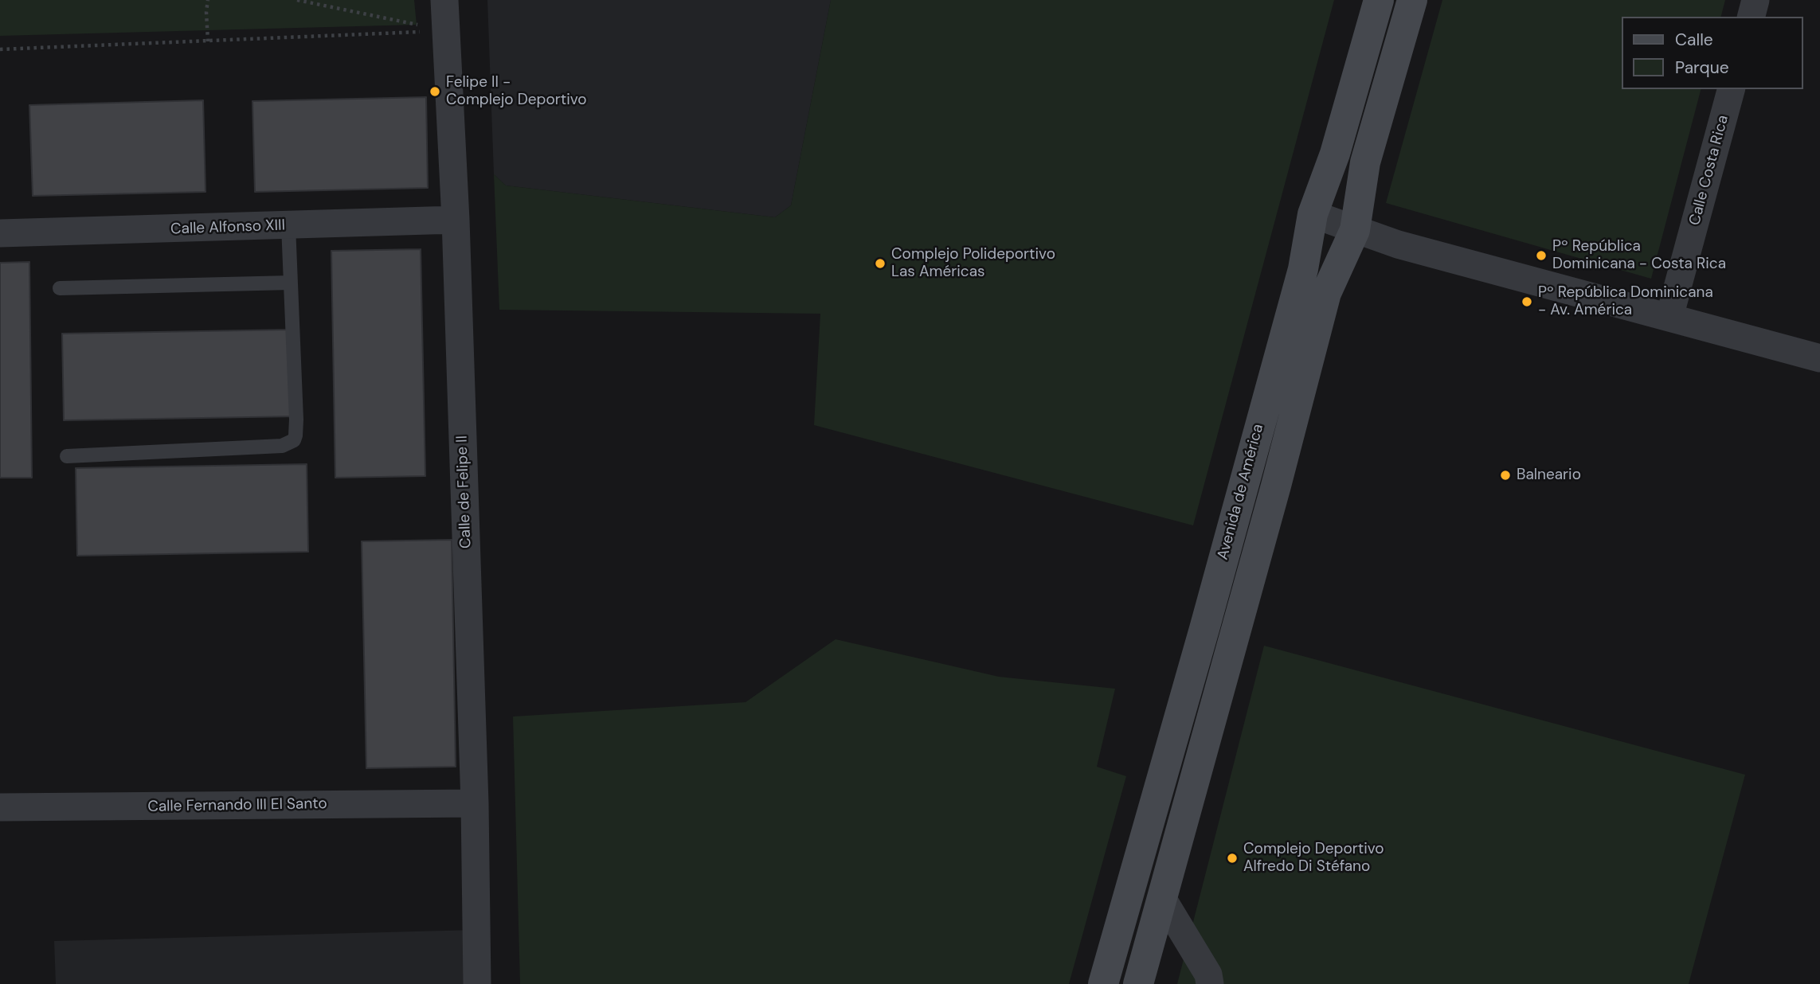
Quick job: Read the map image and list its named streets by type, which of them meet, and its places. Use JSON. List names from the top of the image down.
{
  "streets": {
    "main road": ["Avenida de América"],
    "street": [
      "Calle Costa Rica",
      "Calle Alfonso XIII",
      "Calle de Felipe II",
      "Calle Fernando III El Santo"
    ]
  },
  "crossings": [
    ["Calle Alfonso XIII", "Calle de Felipe II"],
    ["Calle de Felipe II", "Calle Fernando III El Santo"]
  ],
  "places": [
    "Felipe II - Complejo Deportivo",
    "Pº República Dominicana - Costa Rica",
    "Complejo Polideportivo Las Américas",
    "Pº República Dominicana - Av. América",
    "Balneario",
    "Complejo Deportivo Alfredo Di Stéfano"
  ],
  "legend": ["Calle", "Parque"]
}
